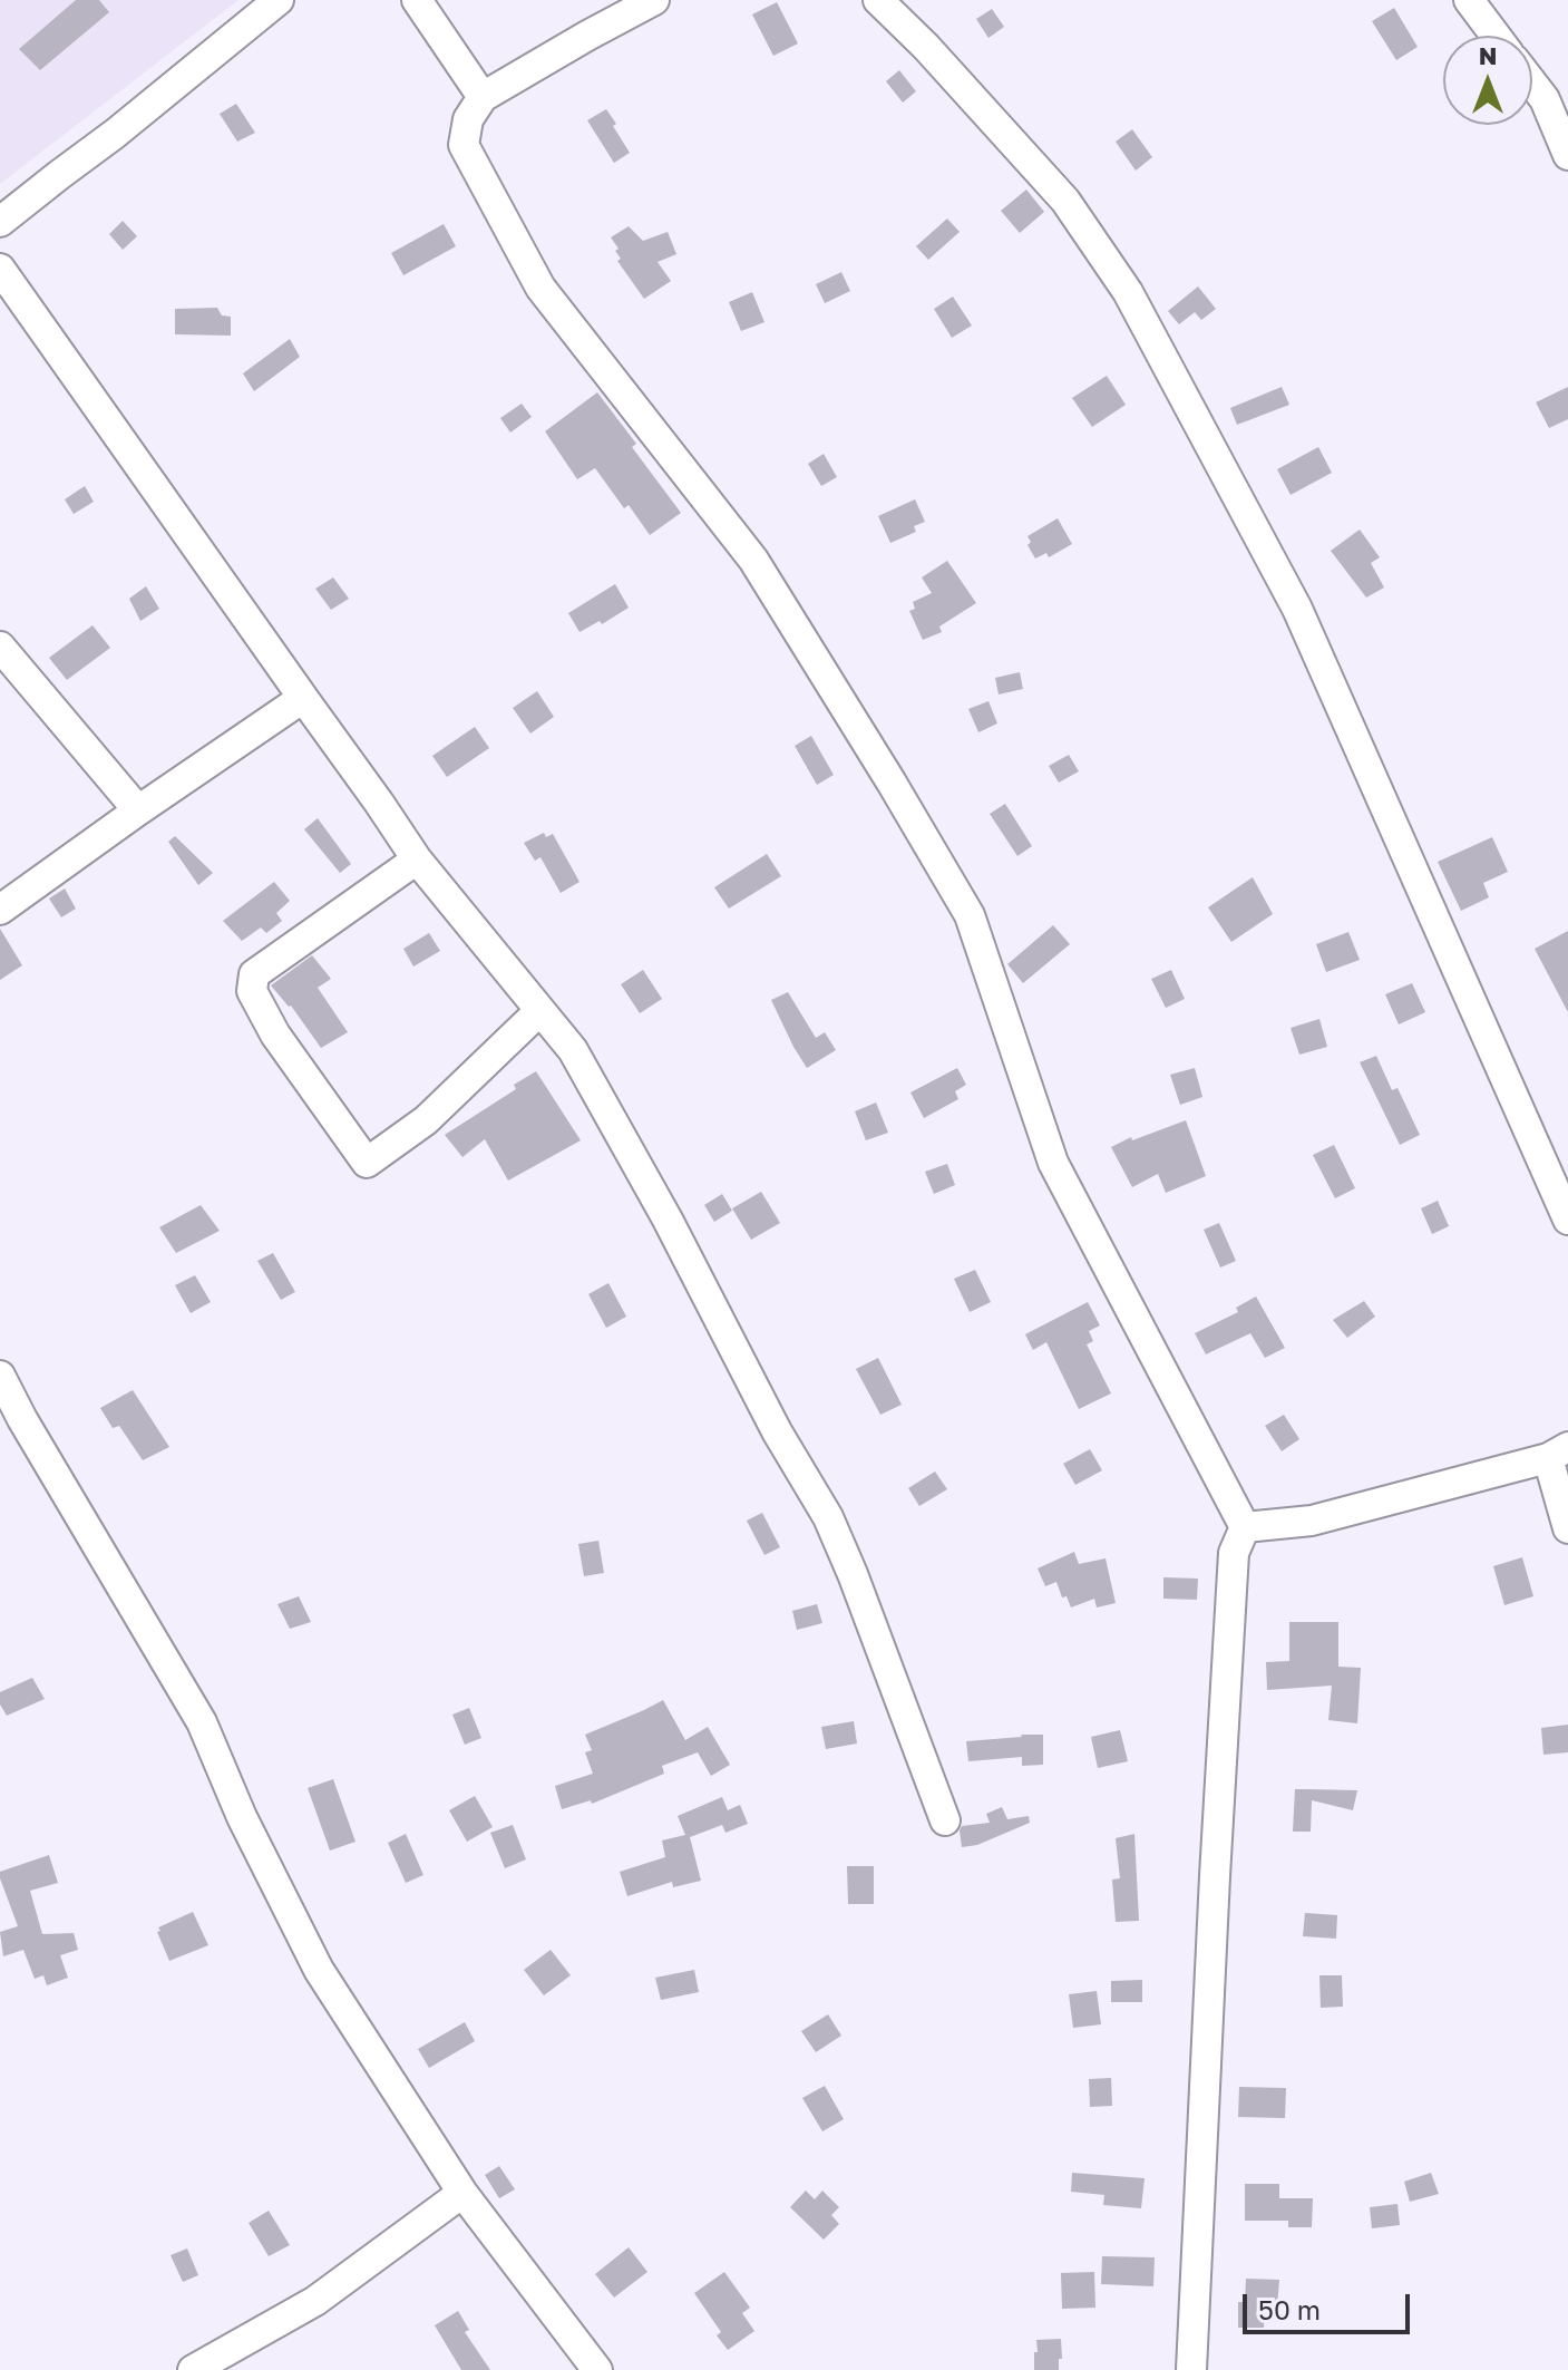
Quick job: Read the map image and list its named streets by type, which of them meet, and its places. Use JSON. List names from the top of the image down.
{
  "scale_bar": "50 m",
  "north": "top"
}
